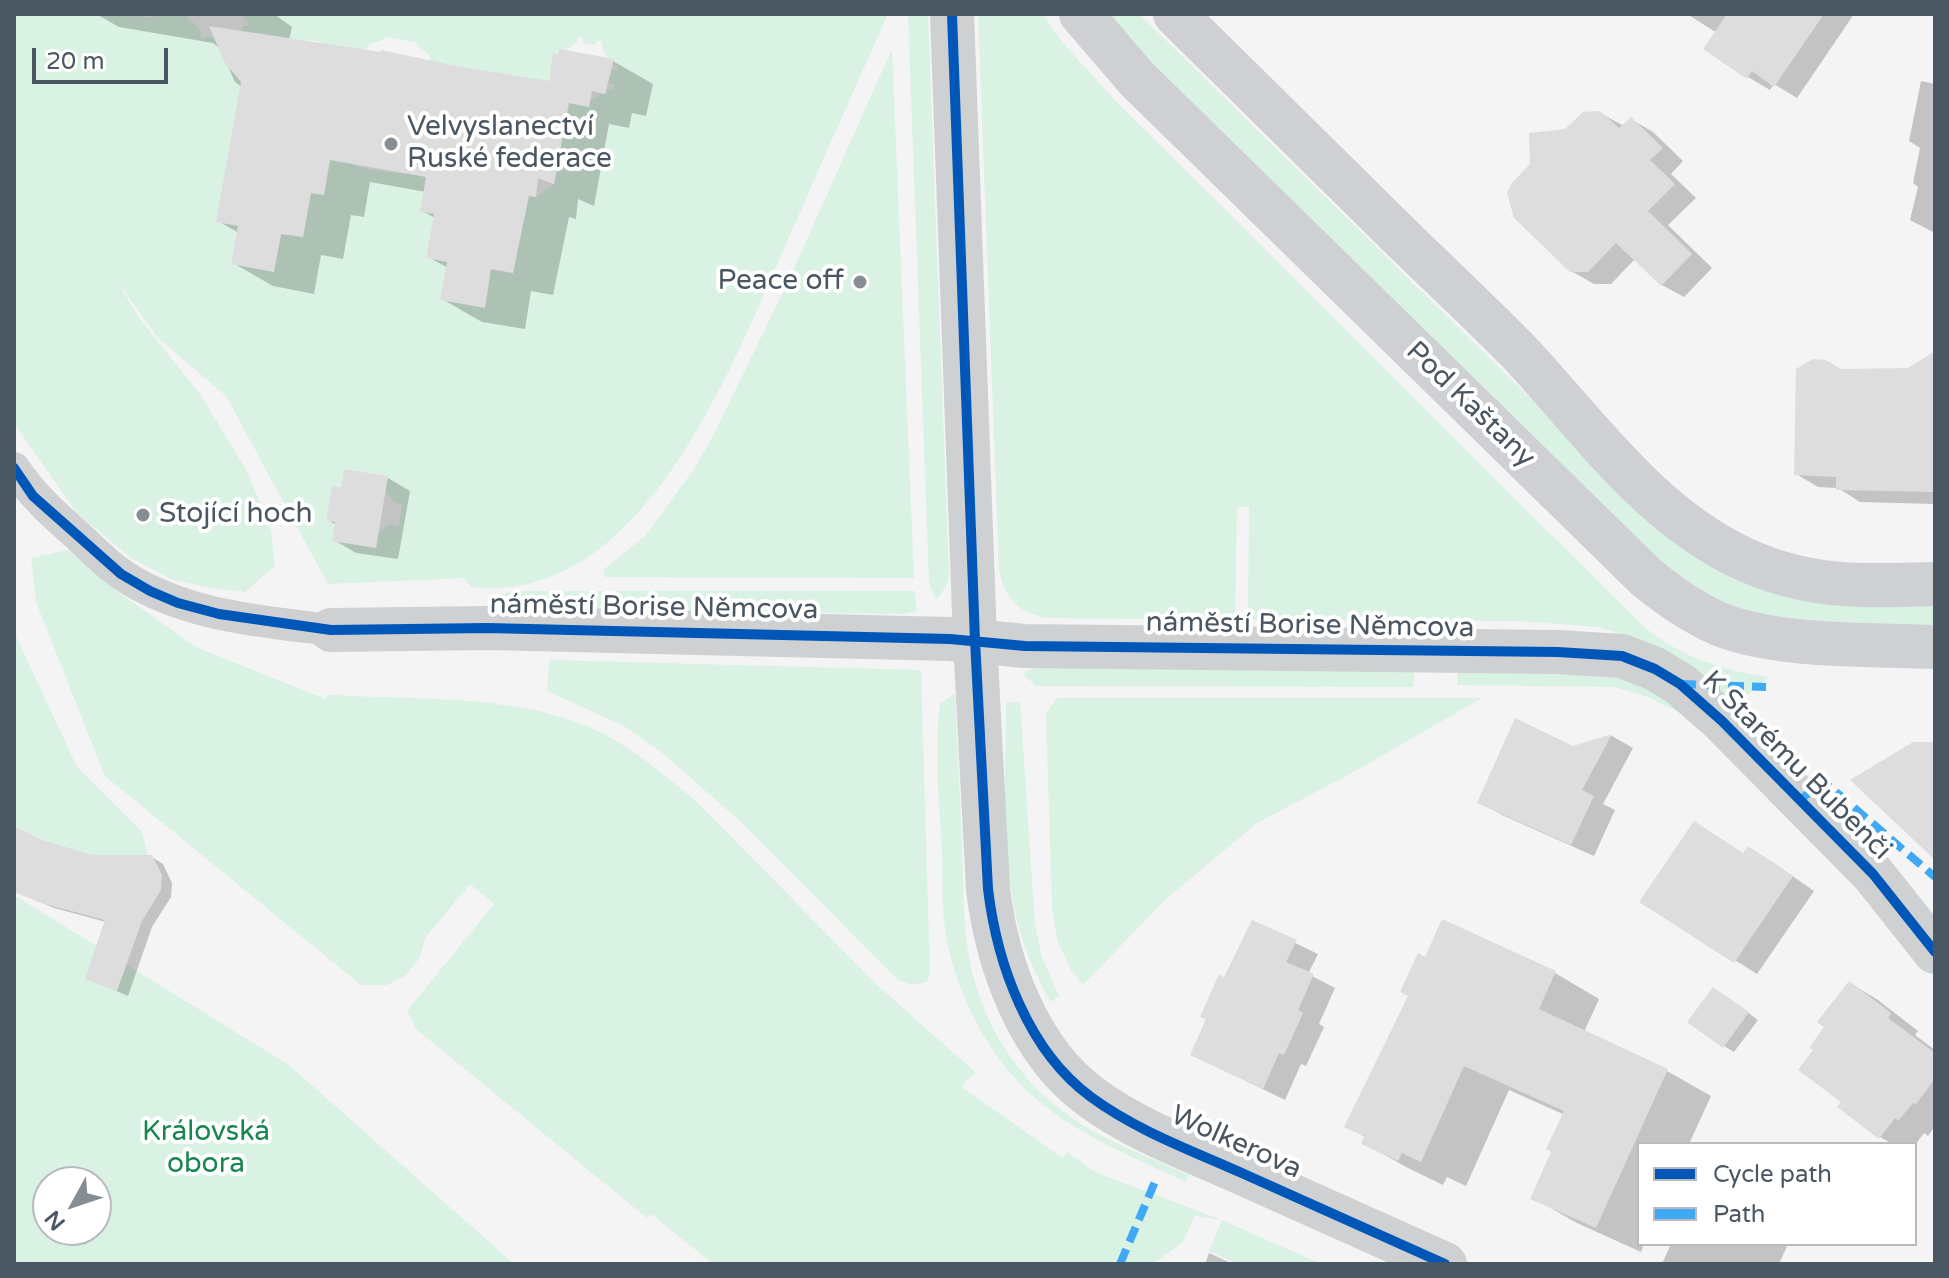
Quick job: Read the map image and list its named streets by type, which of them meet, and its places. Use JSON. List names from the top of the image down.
{
  "streets": {
    "main road": ["Pod Kaštany"],
    "street": ["náměstí Borise Němcova", "K Starému Bubenči", "Wolkerova"]
  },
  "crossings": [
    ["náměstí Borise Němcova", "K Starému Bubenči"],
    ["náměstí Borise Němcova", "Wolkerova"]
  ],
  "parks": ["Královská obora"],
  "places": ["Velvyslanectví Ruské federace", "Peace off", "Stojící hoch"],
  "legend": ["Cycle path", "Path"],
  "scale_bar": "20 m",
  "north": "bottom left"
}
